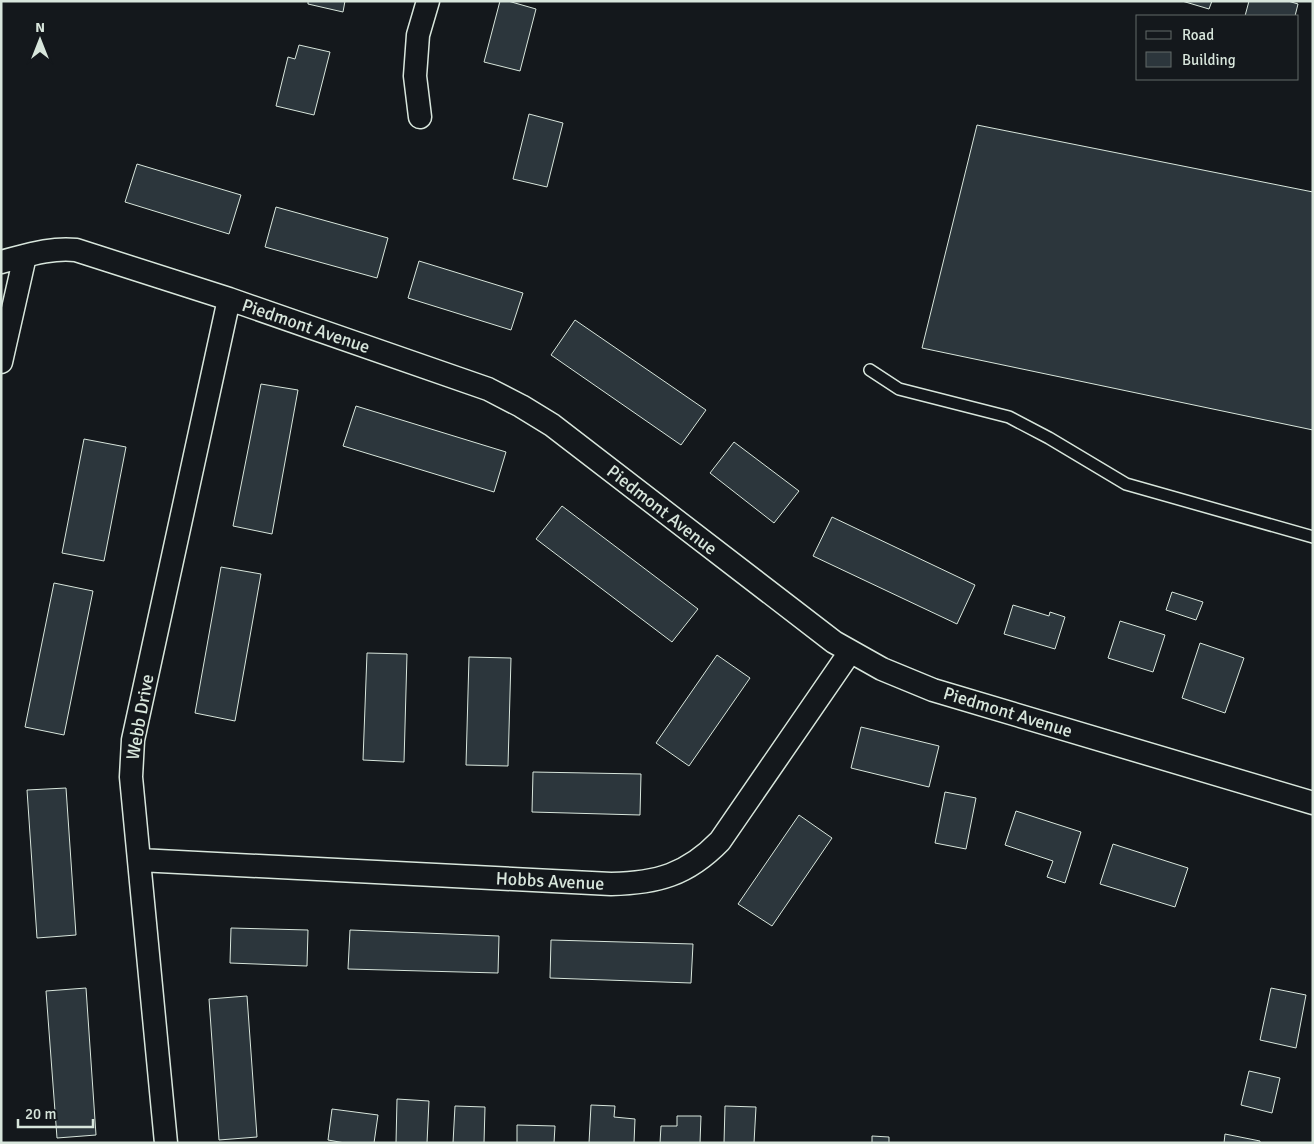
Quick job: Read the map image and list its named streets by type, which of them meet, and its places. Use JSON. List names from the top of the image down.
{
  "streets": {
    "street": ["Piedmont Avenue", "Webb Drive", "Hobbs Avenue"]
  },
  "crossings": [
    ["Piedmont Avenue", "Webb Drive"],
    ["Piedmont Avenue", "Hobbs Avenue"],
    ["Webb Drive", "Hobbs Avenue"]
  ],
  "legend": ["Road", "Building"],
  "scale_bar": "20 m",
  "north": "top"
}
